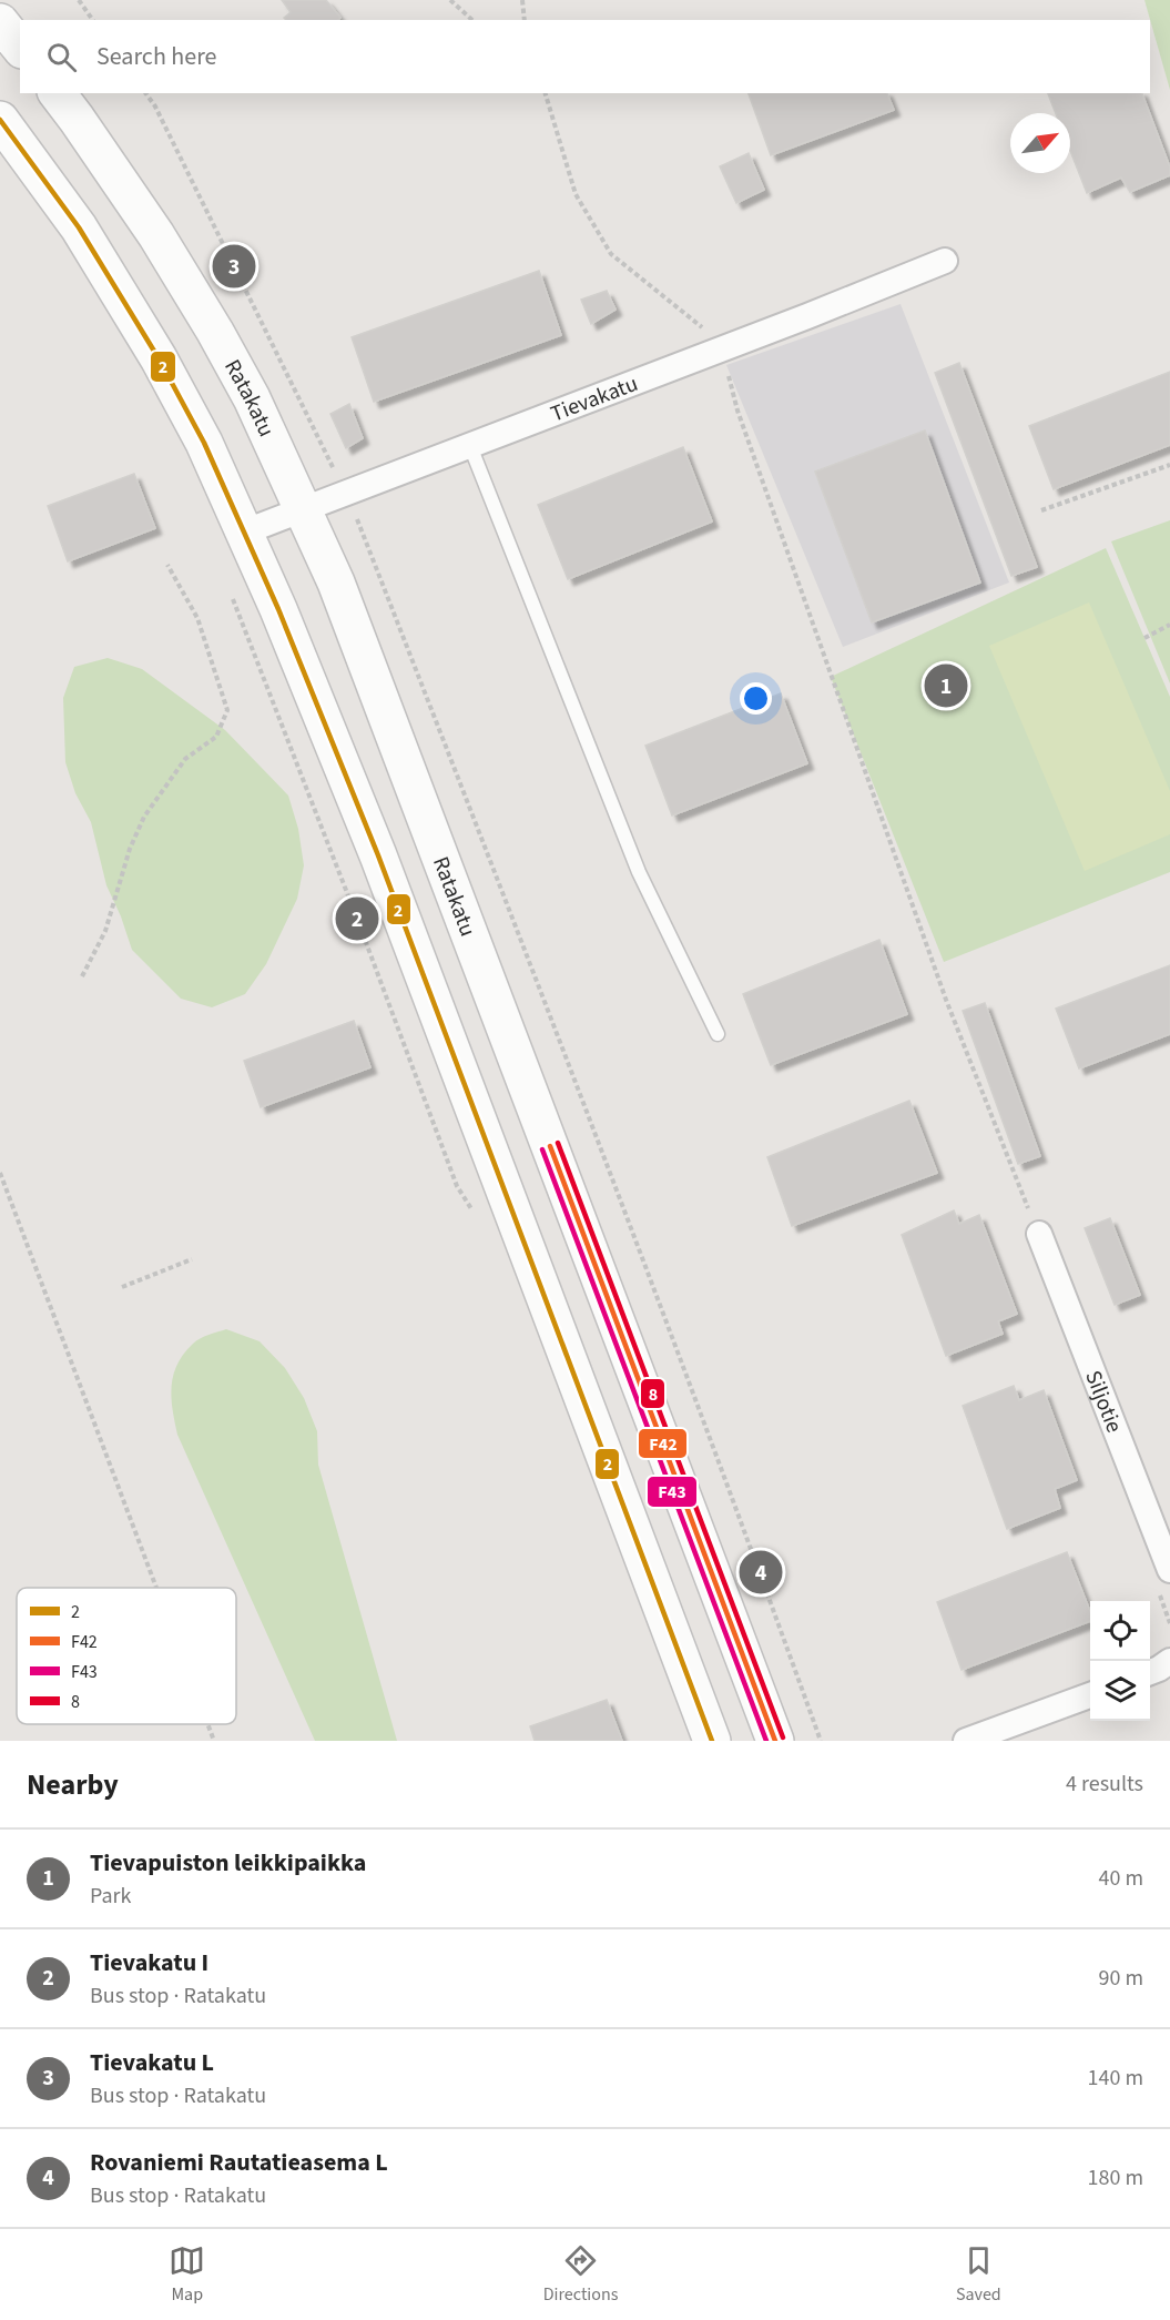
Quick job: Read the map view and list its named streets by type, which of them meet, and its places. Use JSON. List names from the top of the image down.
{
  "streets": {
    "main road": ["Ratakatu"],
    "street": ["Tievakatu", "Siljotie"]
  },
  "crossings": [
    ["Tievakatu", "Ratakatu"]
  ],
  "lines": [
    "transit line 2",
    "transit line 8",
    "transit line F42",
    "transit line F43"
  ],
  "legend": [
    "2",
    "F42",
    "F43",
    "8"
  ],
  "north": "top right",
  "page": {
    "search": "Search here",
    "pins": [
      "3",
      "1",
      "2",
      "4"
    ],
    "heading": ["Nearby", "4 results"],
    "list": [
      {
        "mark": "1",
        "name": "Tievapuiston leikkipaikka",
        "note": "Park",
        "value": "40 m"
      },
      {
        "mark": "2",
        "name": "Tievakatu I",
        "note": "Bus stop · Ratakatu",
        "value": "90 m"
      },
      {
        "mark": "3",
        "name": "Tievakatu L",
        "note": "Bus stop · Ratakatu",
        "value": "140 m"
      },
      {
        "mark": "4",
        "name": "Rovaniemi Rautatieasema L",
        "note": "Bus stop · Ratakatu",
        "value": "180 m"
      }
    ],
    "nav": ["Map", "Directions", "Saved"]
  }
}
